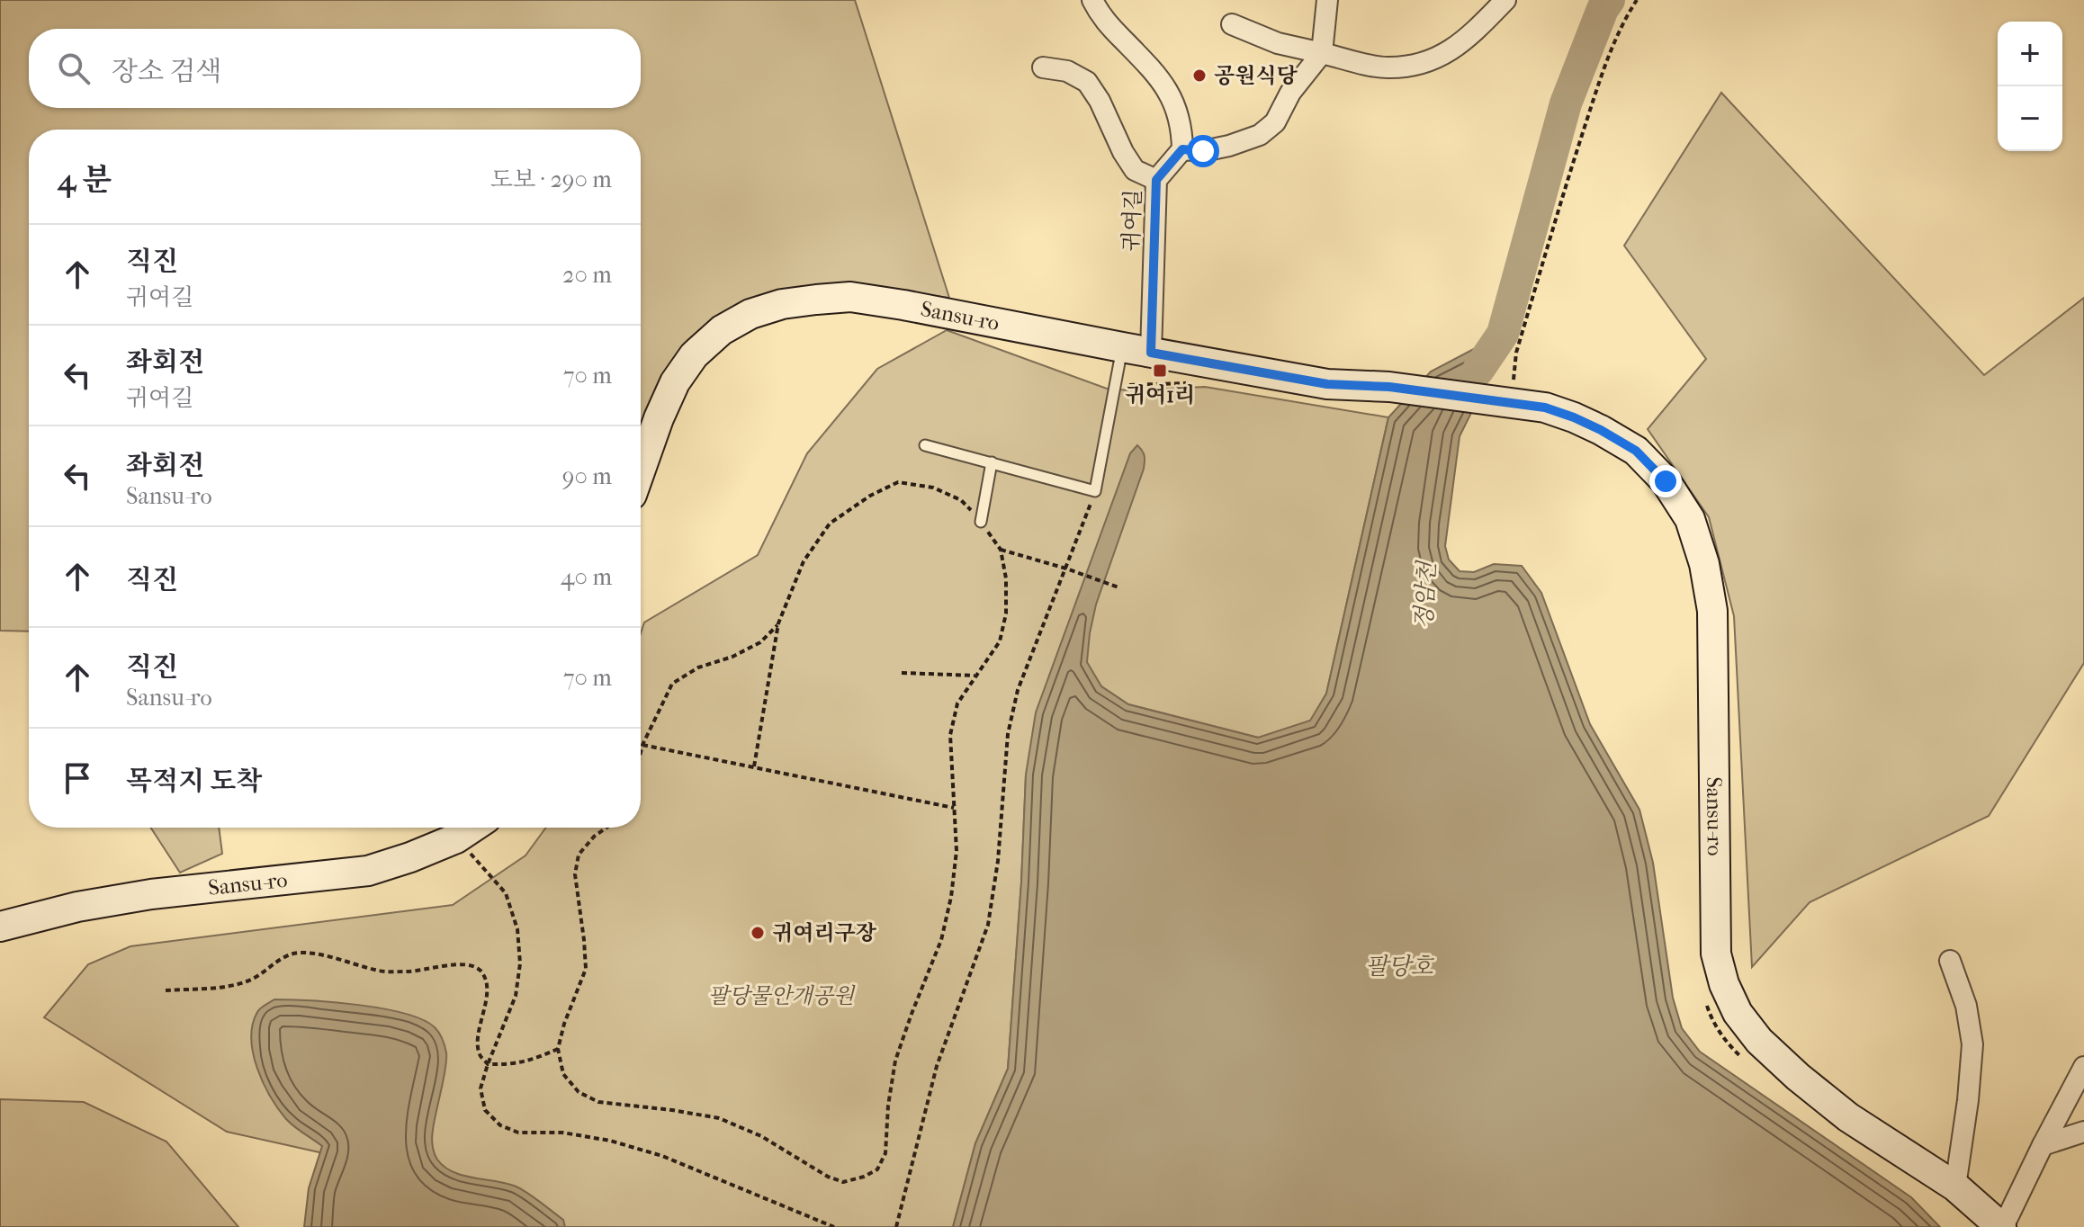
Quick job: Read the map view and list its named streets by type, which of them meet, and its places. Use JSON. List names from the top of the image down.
{
  "streets": {
    "main road": ["Sansu-ro"],
    "street": ["귀여길"]
  },
  "crossings": [
    ["귀여길", "Sansu-ro"]
  ],
  "water": ["정암천", "팔당호"],
  "parks": ["팔당물안개공원"],
  "places": {
    "other": ["공원식당", "귀여리구장"],
    "transit": ["귀여1리"]
  },
  "page": {
    "map_buttons": ["+", "−"],
    "search": "장소 검색",
    "heading": ["4 분", "도보 · 290 m"],
    "list": [
      ["직진", "귀여길", "20 m"],
      ["좌회전", "귀여길", "70 m"],
      ["좌회전", "Sansu-ro", "90 m"],
      ["직진", "40 m"],
      ["직진", "Sansu-ro", "70 m"],
      "목적지 도착"
    ]
  }
}
